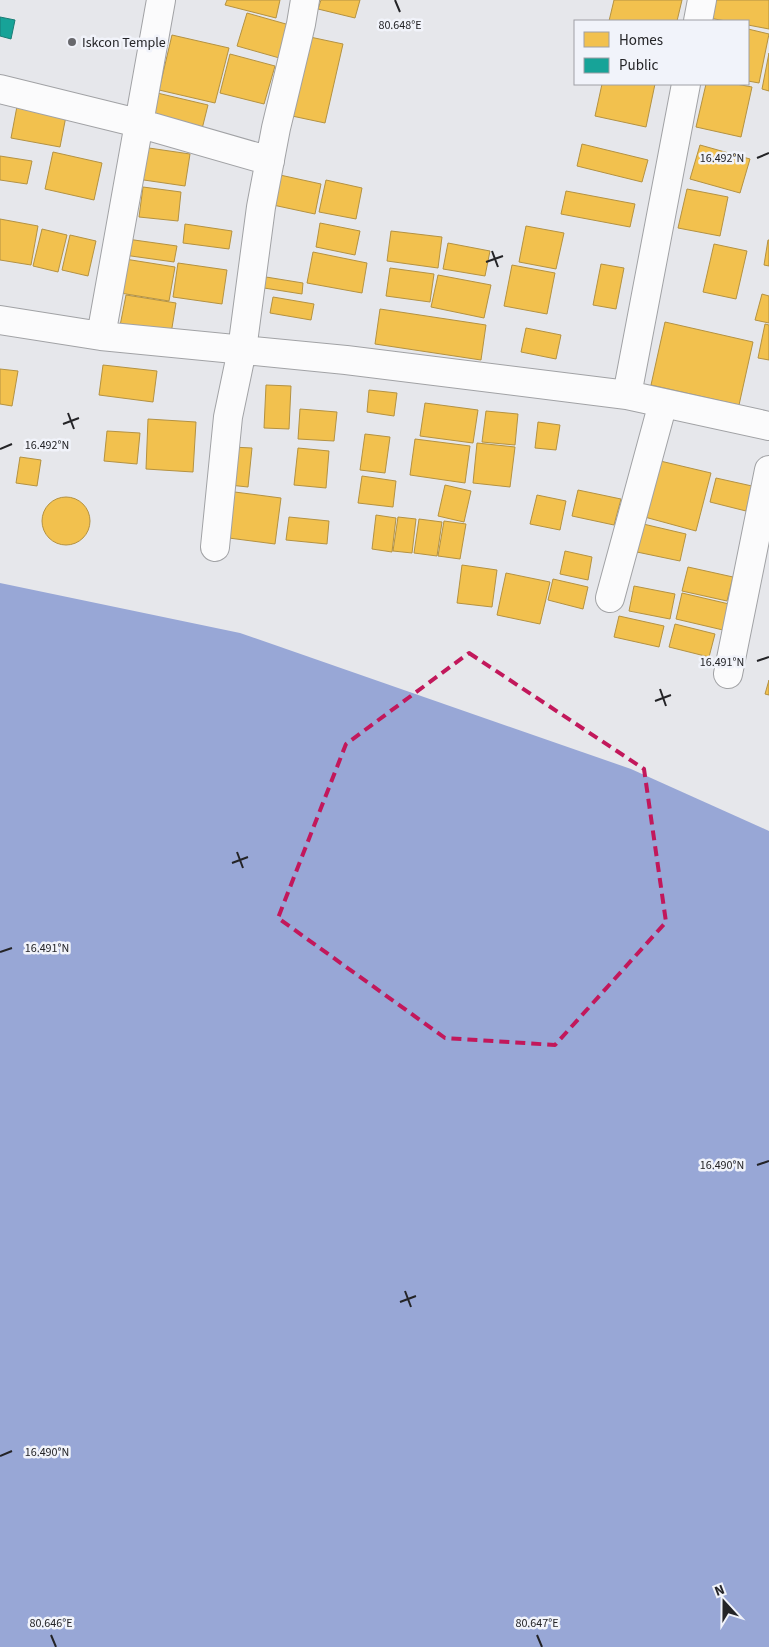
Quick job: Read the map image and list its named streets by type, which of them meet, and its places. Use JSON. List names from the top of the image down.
{
  "places": ["Iskcon Temple"],
  "legend": ["Homes", "Public"],
  "north": "top",
  "coordinates": [
    "80.648°E",
    "16.492°N",
    "16.491°N",
    "16.490°N",
    "80.646°E",
    "80.647°E"
  ]
}
